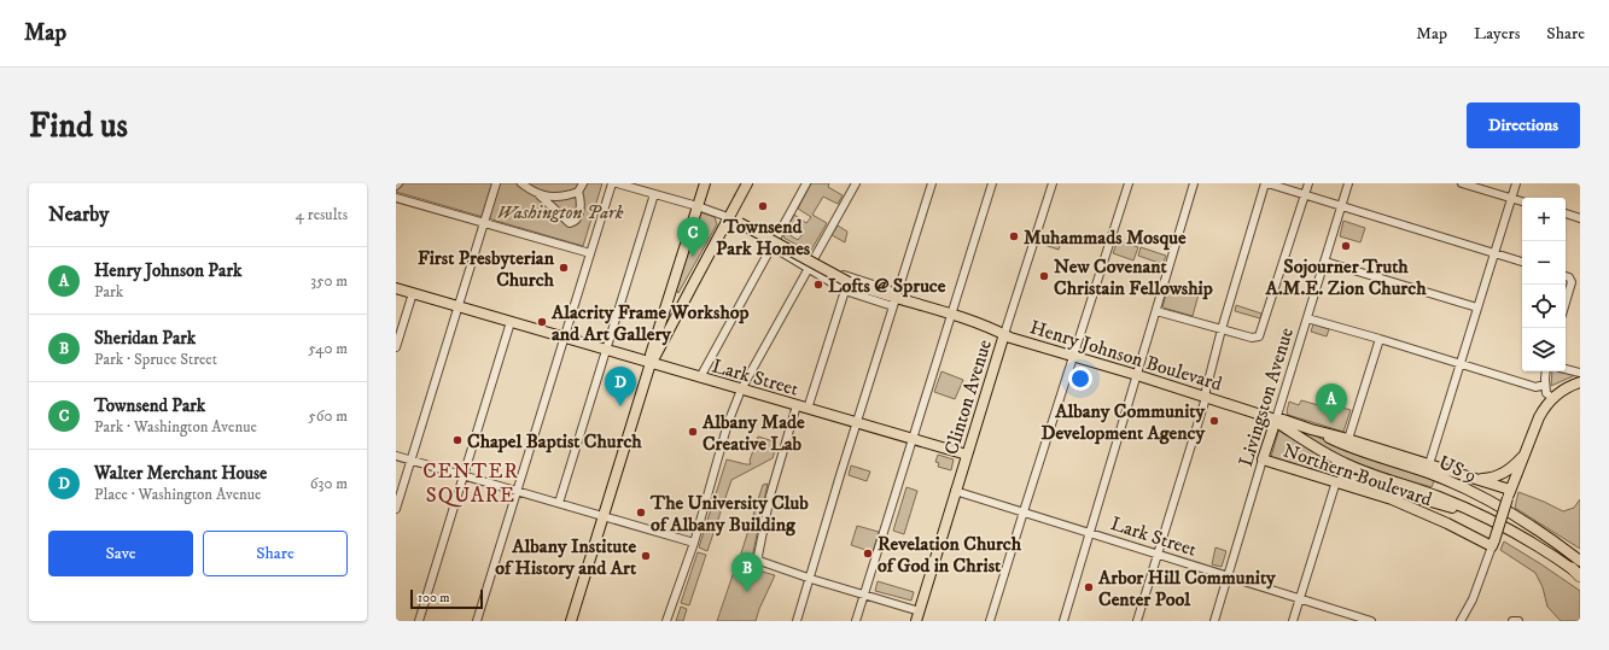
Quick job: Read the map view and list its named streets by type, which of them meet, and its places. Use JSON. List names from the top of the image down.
{
  "streets": {
    "main road": [
      "Henry Johnson Boulevard",
      "Lark Street",
      "Clinton Avenue",
      "Livingston Avenue",
      "US 9",
      "Northern Boulevard"
    ]
  },
  "crossings": [
    ["Henry Johnson Boulevard", "Clinton Avenue"],
    ["Henry Johnson Boulevard", "Livingston Avenue"],
    ["Henry Johnson Boulevard", "US 9"],
    ["Henry Johnson Boulevard", "Northern Boulevard"],
    ["Lark Street", "Clinton Avenue"],
    ["Lark Street", "Livingston Avenue"],
    ["Livingston Avenue", "US 9"],
    ["Livingston Avenue", "Northern Boulevard"]
  ],
  "districts": ["CENTER SQUARE"],
  "parks": ["Washington Park"],
  "places": [
    "Townsend Park Homes",
    "Muhammads Mosque",
    "Sojourner Truth A.M.E. Zion Church",
    "First Presbyterian Church",
    "New Covenant Christain Fellowship",
    "Lofts @ Spruce",
    "Alacrity Frame Workshop and Art Gallery",
    "Albany Community Development Agency",
    "Albany Made Creative Lab",
    "Chapel Baptist Church",
    "The University Club of Albany Building",
    "Revelation Church of God in Christ",
    "Albany Institute of History and Art",
    "Arbor Hill Community Center Pool"
  ],
  "scale_bar": "100 m",
  "page": {
    "header": "Map",
    "nav": ["Map", "Layers", "Share"],
    "buttons": [
      "Directions",
      ["Save", "Share"]
    ],
    "title": "Find us",
    "heading": ["Nearby", "4 results"],
    "map_buttons": ["+", "−"],
    "pins": [
      "C",
      "D",
      "A",
      "B"
    ],
    "list": [
      {
        "mark": "A",
        "name": "Henry Johnson Park",
        "note": "Park",
        "value": "350 m"
      },
      {
        "mark": "B",
        "name": "Sheridan Park",
        "note": "Park · Spruce Street",
        "value": "540 m"
      },
      {
        "mark": "C",
        "name": "Townsend Park",
        "note": "Park · Washington Avenue",
        "value": "560 m"
      },
      {
        "mark": "D",
        "name": "Walter Merchant House",
        "note": "Place · Washington Avenue",
        "value": "630 m"
      }
    ],
    "scale": "100 m"
  }
}
